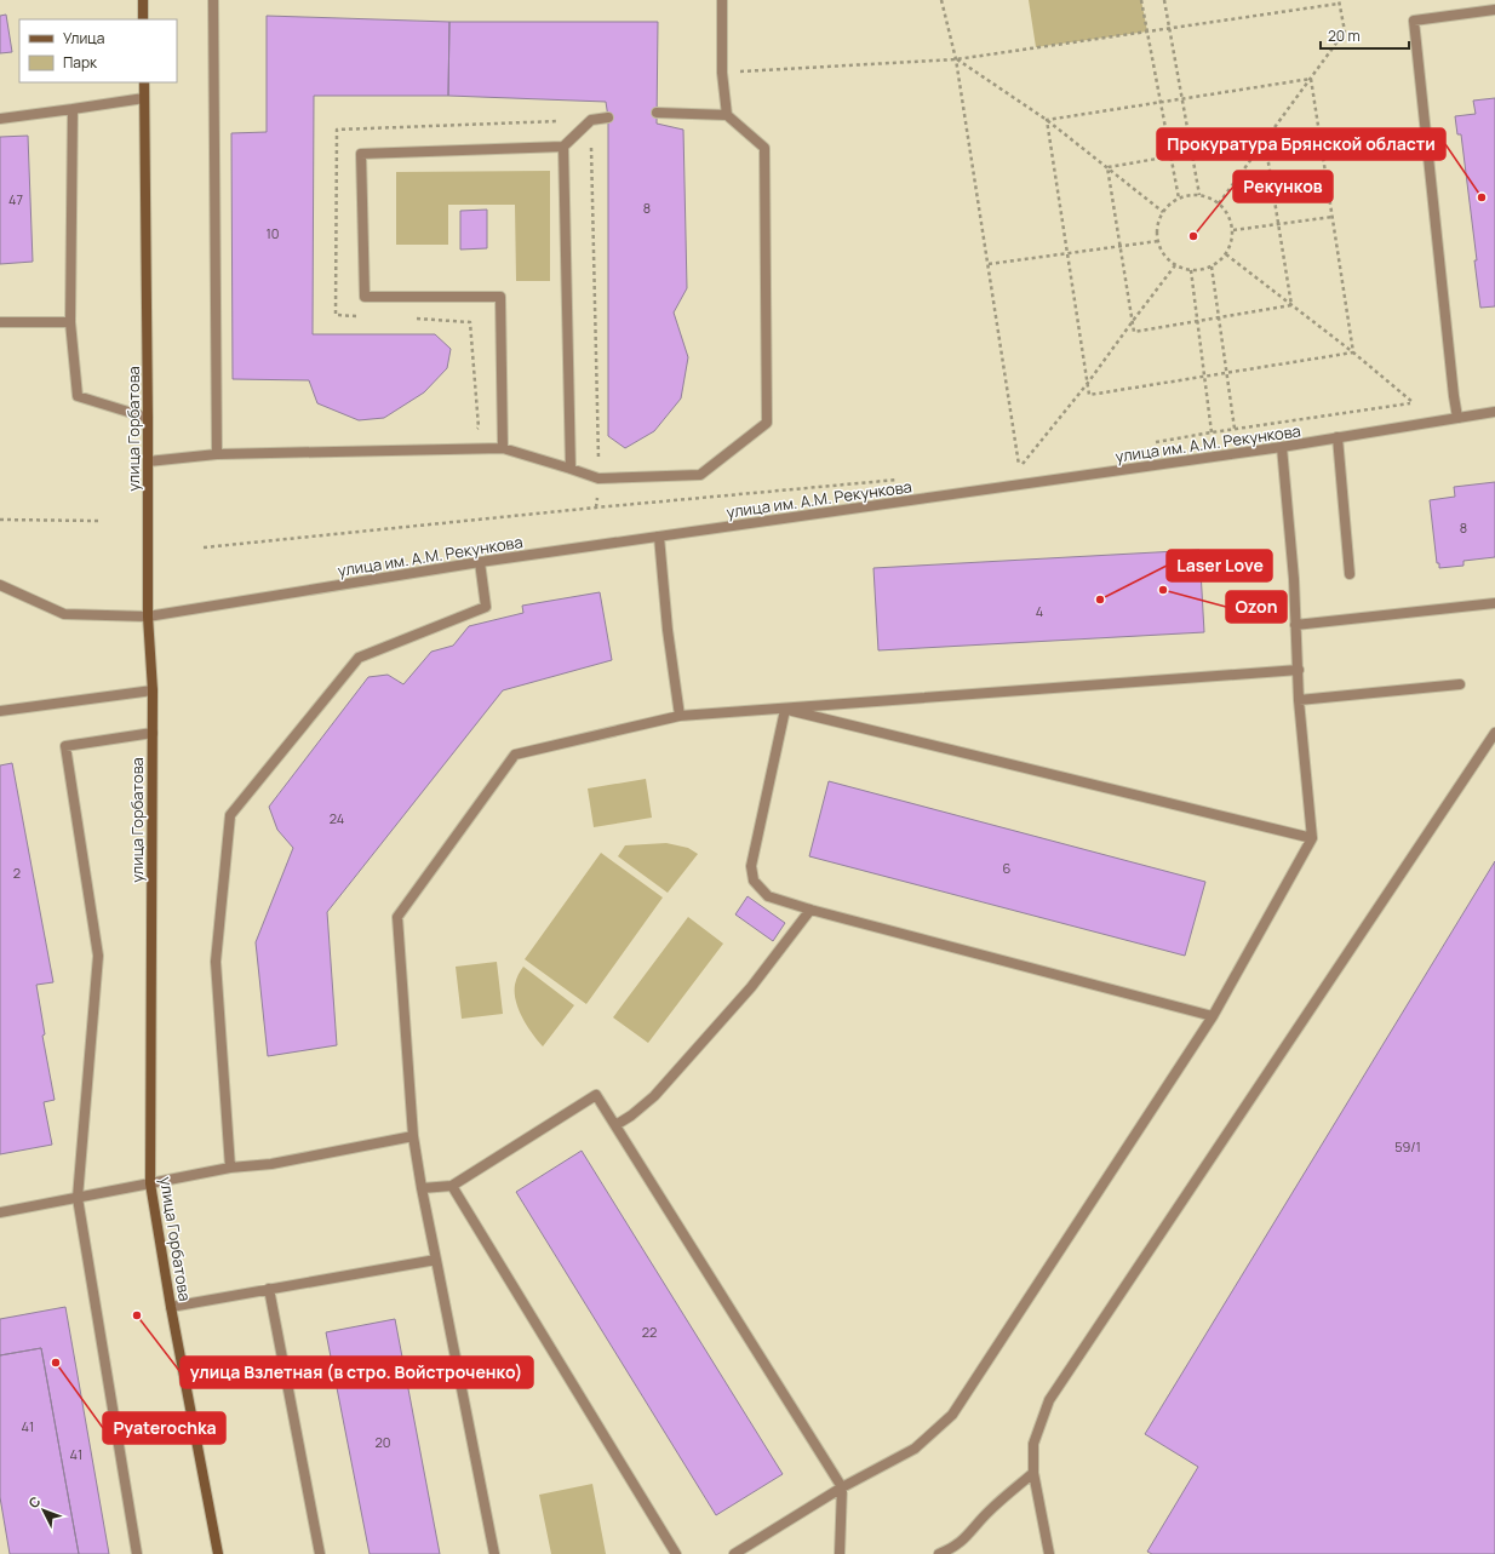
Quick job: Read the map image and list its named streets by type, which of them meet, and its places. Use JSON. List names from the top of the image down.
{
  "streets": {
    "main road": ["улица Горбатова"],
    "street": ["улица им. А.М. Рекункова"]
  },
  "crossings": [
    ["улица Горбатова", "улица им. А.М. Рекункова"]
  ],
  "places": [
    "Прокуратура Брянской области",
    "Рекунков",
    "Ozon",
    "Laser Love",
    "улица Взлетная (в стро. Войстроченко)",
    "Pyaterochka"
  ],
  "house_numbers": [
    "47",
    "8",
    "10",
    "8",
    "4",
    "24",
    "6",
    "2",
    "59/1",
    "22",
    "41",
    "20",
    "41"
  ],
  "legend": ["Улица", "Парк"],
  "scale_bar": "20 m",
  "north": "top left"
}
